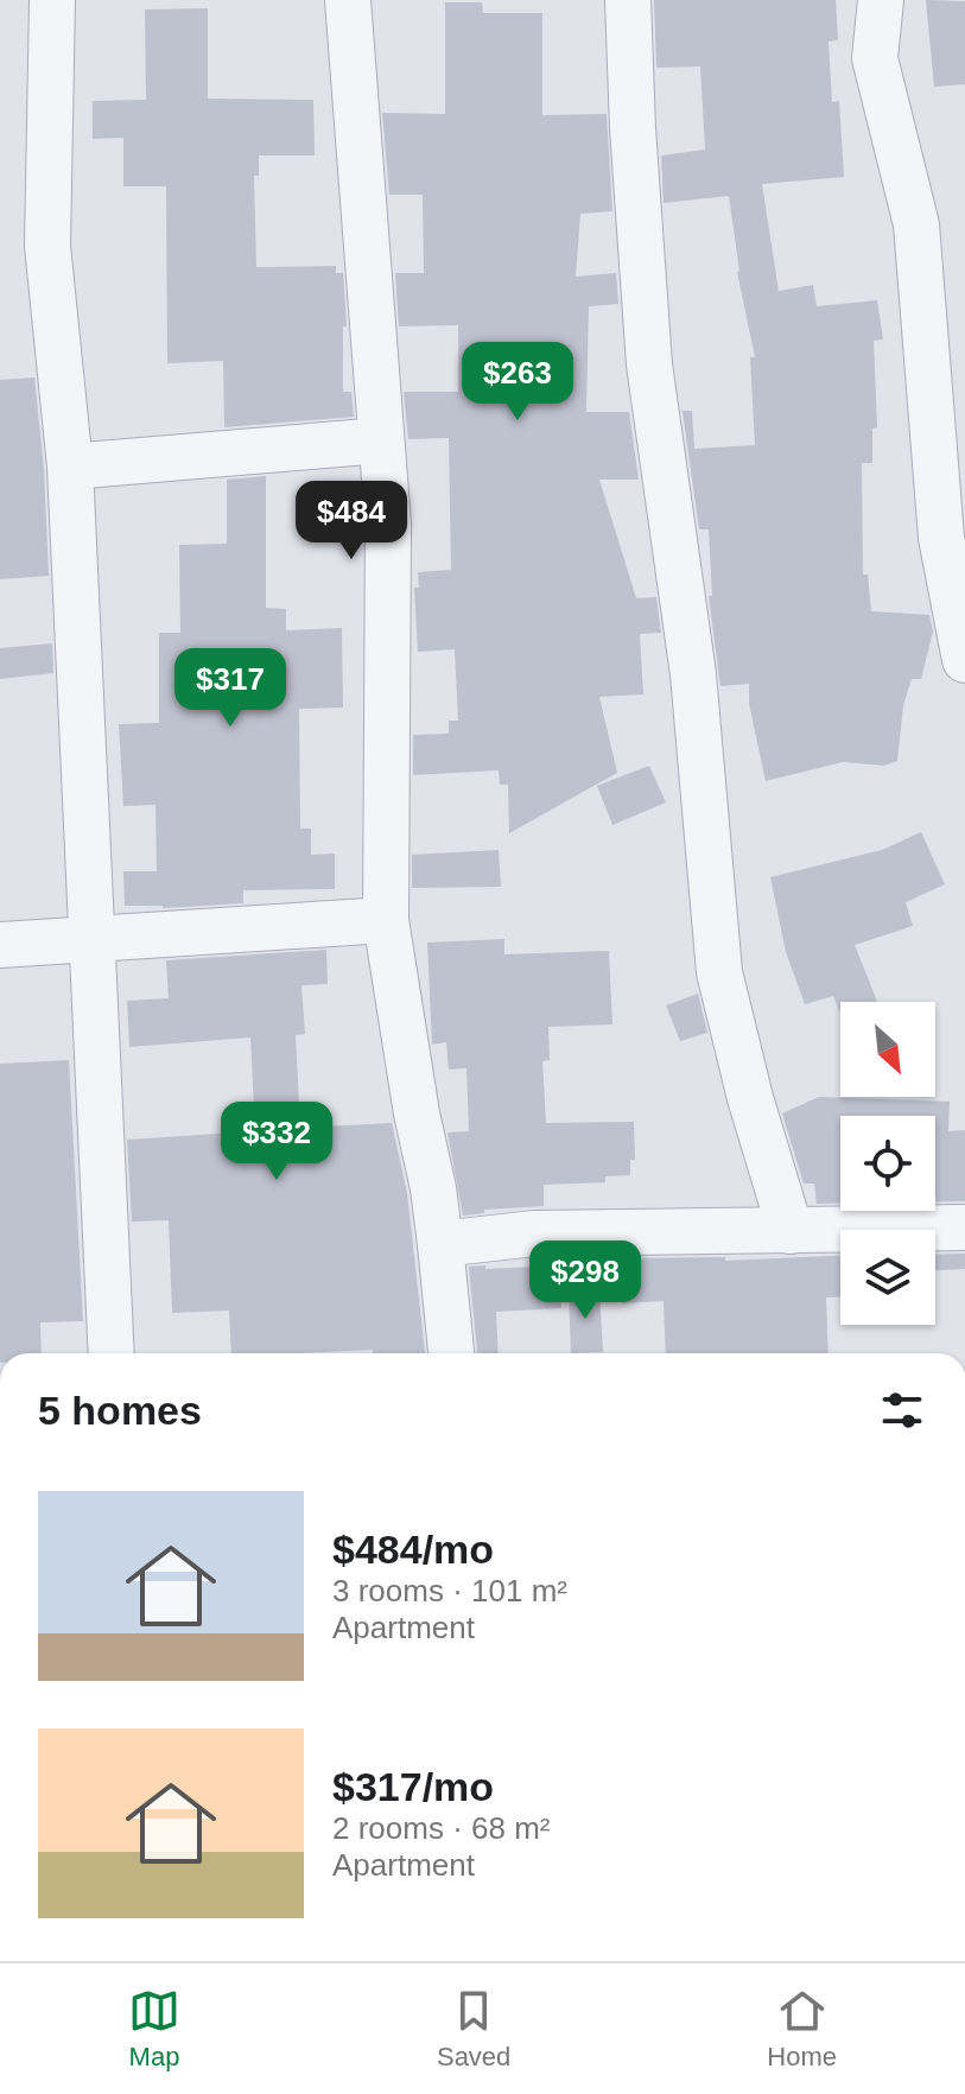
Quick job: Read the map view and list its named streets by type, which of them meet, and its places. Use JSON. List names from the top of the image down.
{
  "north": "bottom right",
  "page": {
    "price": [
      "$263",
      "$484",
      "$317",
      "$332",
      "$298"
    ],
    "heading": "5 homes",
    "list": [
      {
        "name": "$484/mo",
        "note": "3 rooms · 101 m² · Apartment"
      },
      {
        "name": "$317/mo",
        "note": "2 rooms · 68 m² · Apartment"
      }
    ],
    "tabs": ["Map", "Saved", "Home"]
  }
}
